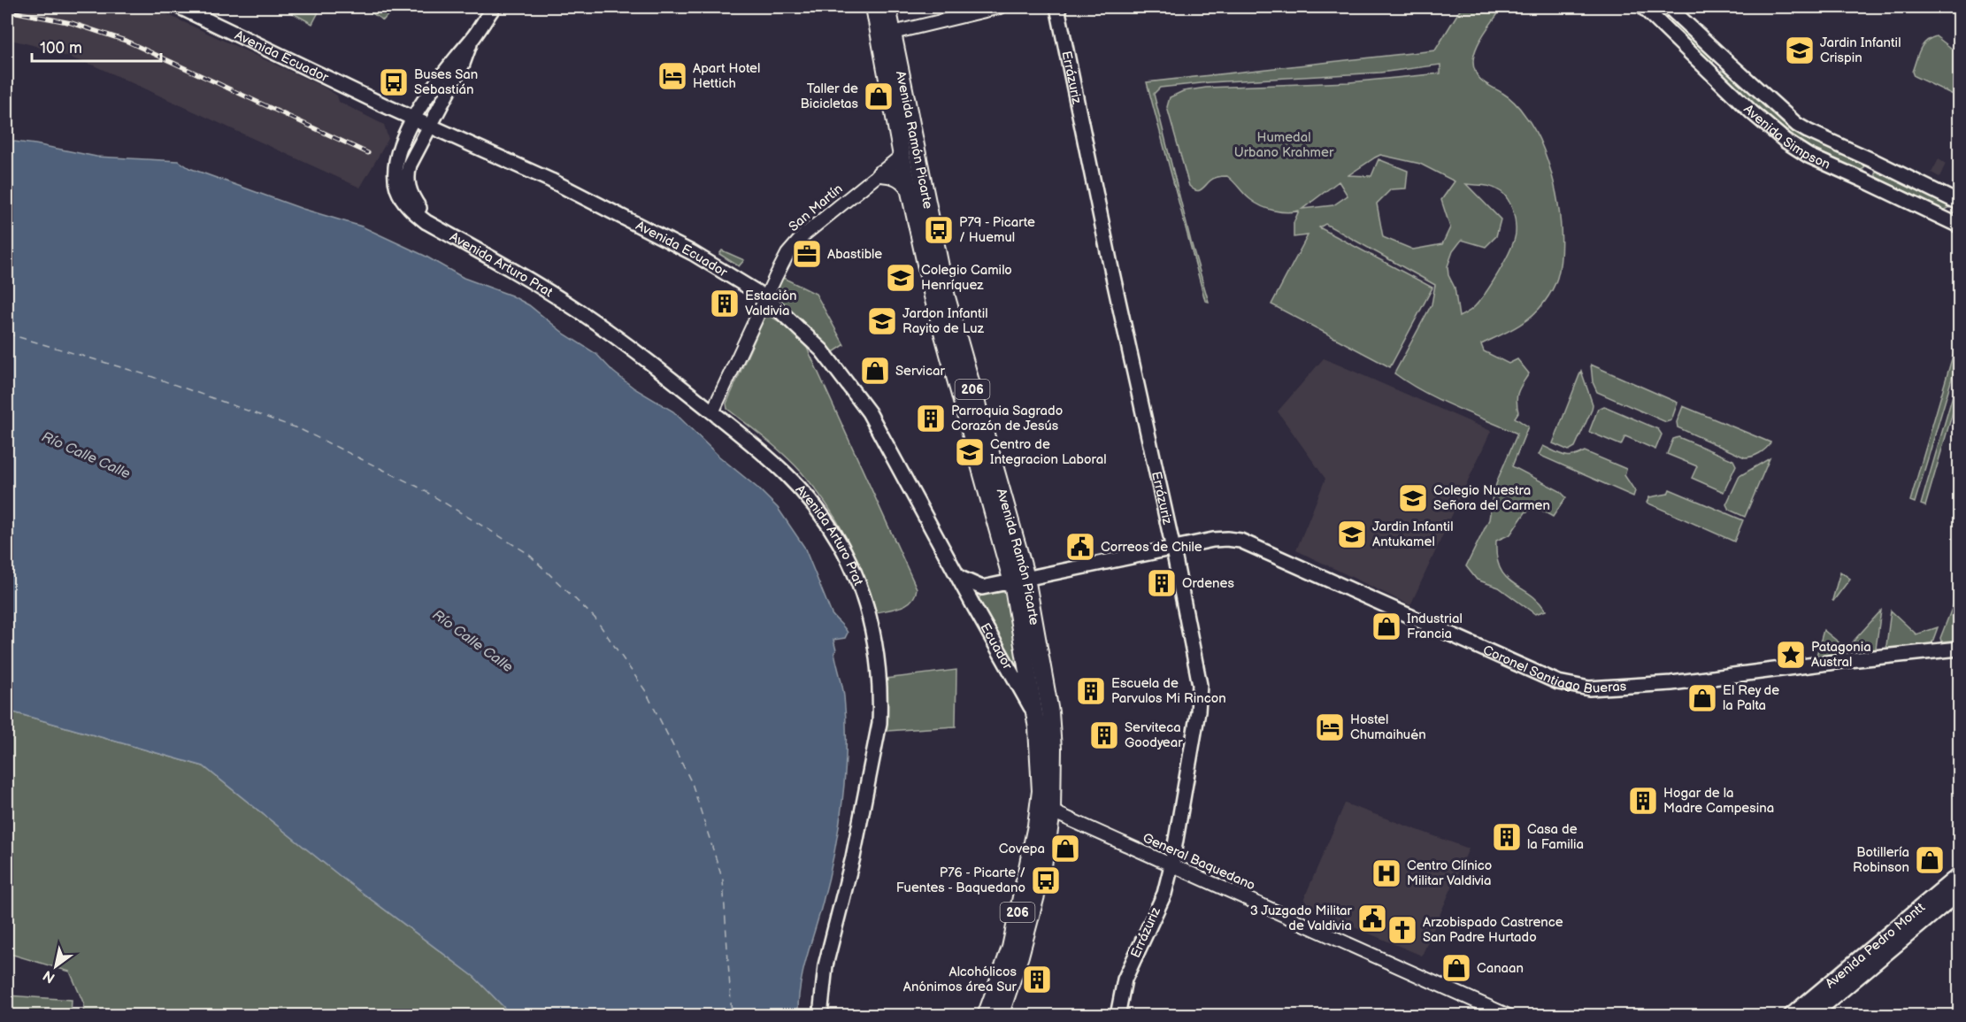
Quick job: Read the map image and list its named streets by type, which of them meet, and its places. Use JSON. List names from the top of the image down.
{
  "streets": {
    "highway": ["Avenida Ramón Picarte", "206"],
    "main road": [
      "Avenida Ecuador",
      "Errázuriz",
      "Avenida Simpson",
      "Avenida Arturo Prat",
      "Ecuador",
      "Coronel Santiago Bueras",
      "Avenida Pedro Montt"
    ],
    "street": ["San Martín", "General Baquedano"]
  },
  "crossings": [
    ["Avenida Ecuador", "San Martín"],
    ["Avenida Ecuador", "Avenida Arturo Prat"],
    ["Avenida Ecuador", "Ecuador"],
    ["Errázuriz", "Coronel Santiago Bueras"],
    ["Errázuriz", "General Baquedano"],
    ["Avenida Ramón Picarte", "San Martín"],
    ["Avenida Ramón Picarte", "Ecuador"],
    ["Avenida Ramón Picarte", "Coronel Santiago Bueras"],
    ["Avenida Ramón Picarte", "General Baquedano"],
    ["San Martín", "Avenida Arturo Prat"]
  ],
  "water": ["Río Calle Calle"],
  "parks": ["Humedal Urbano Krahmer"],
  "places": {
    "school or university": [
      "Jardin Infantil Crispin",
      "Colegio Camilo Henríquez",
      "Jardon Infantil Rayito de Luz",
      "Centro de Integracion Laboral",
      "Colegio Nuestra Señora del Carmen",
      "Jardin Infantil Antukamel"
    ],
    "hotel": ["Apart Hotel Hettich", "Hostel Chumaihuén"],
    "bus stop": ["Buses San Sebastián", "P79 - Picarte / Huemul", "P76 - Picarte / Fuentes - Baquedano"],
    "shop": [
      "Taller de Bicicletas",
      "Servicar",
      "Industrial Francia",
      "El Rey de la Palta",
      "Covepa",
      "Botillería Robinson",
      "Canaan"
    ],
    "office": ["Abastible"],
    "building": [
      "Estación Valdivia",
      "Parroquia Sagrado Corazón de Jesús",
      "Ordenes",
      "Escuela de Parvulos Mi Rincon",
      "Serviteca Goodyear",
      "Hogar de la Madre Campesina",
      "Casa de la Familia",
      "Alcohólicos Anónimos área Sur"
    ],
    "public building": ["Correos de Chile", "3 Juzgado Militar de Valdivia"],
    "place": ["Patagonia Austral"],
    "hospital": ["Centro Clínico Militar Valdivia"],
    "church": ["Arzobispado Castrence San Padre Hurtado"]
  },
  "scale_bar": "100 m",
  "north": "bottom left"
}
